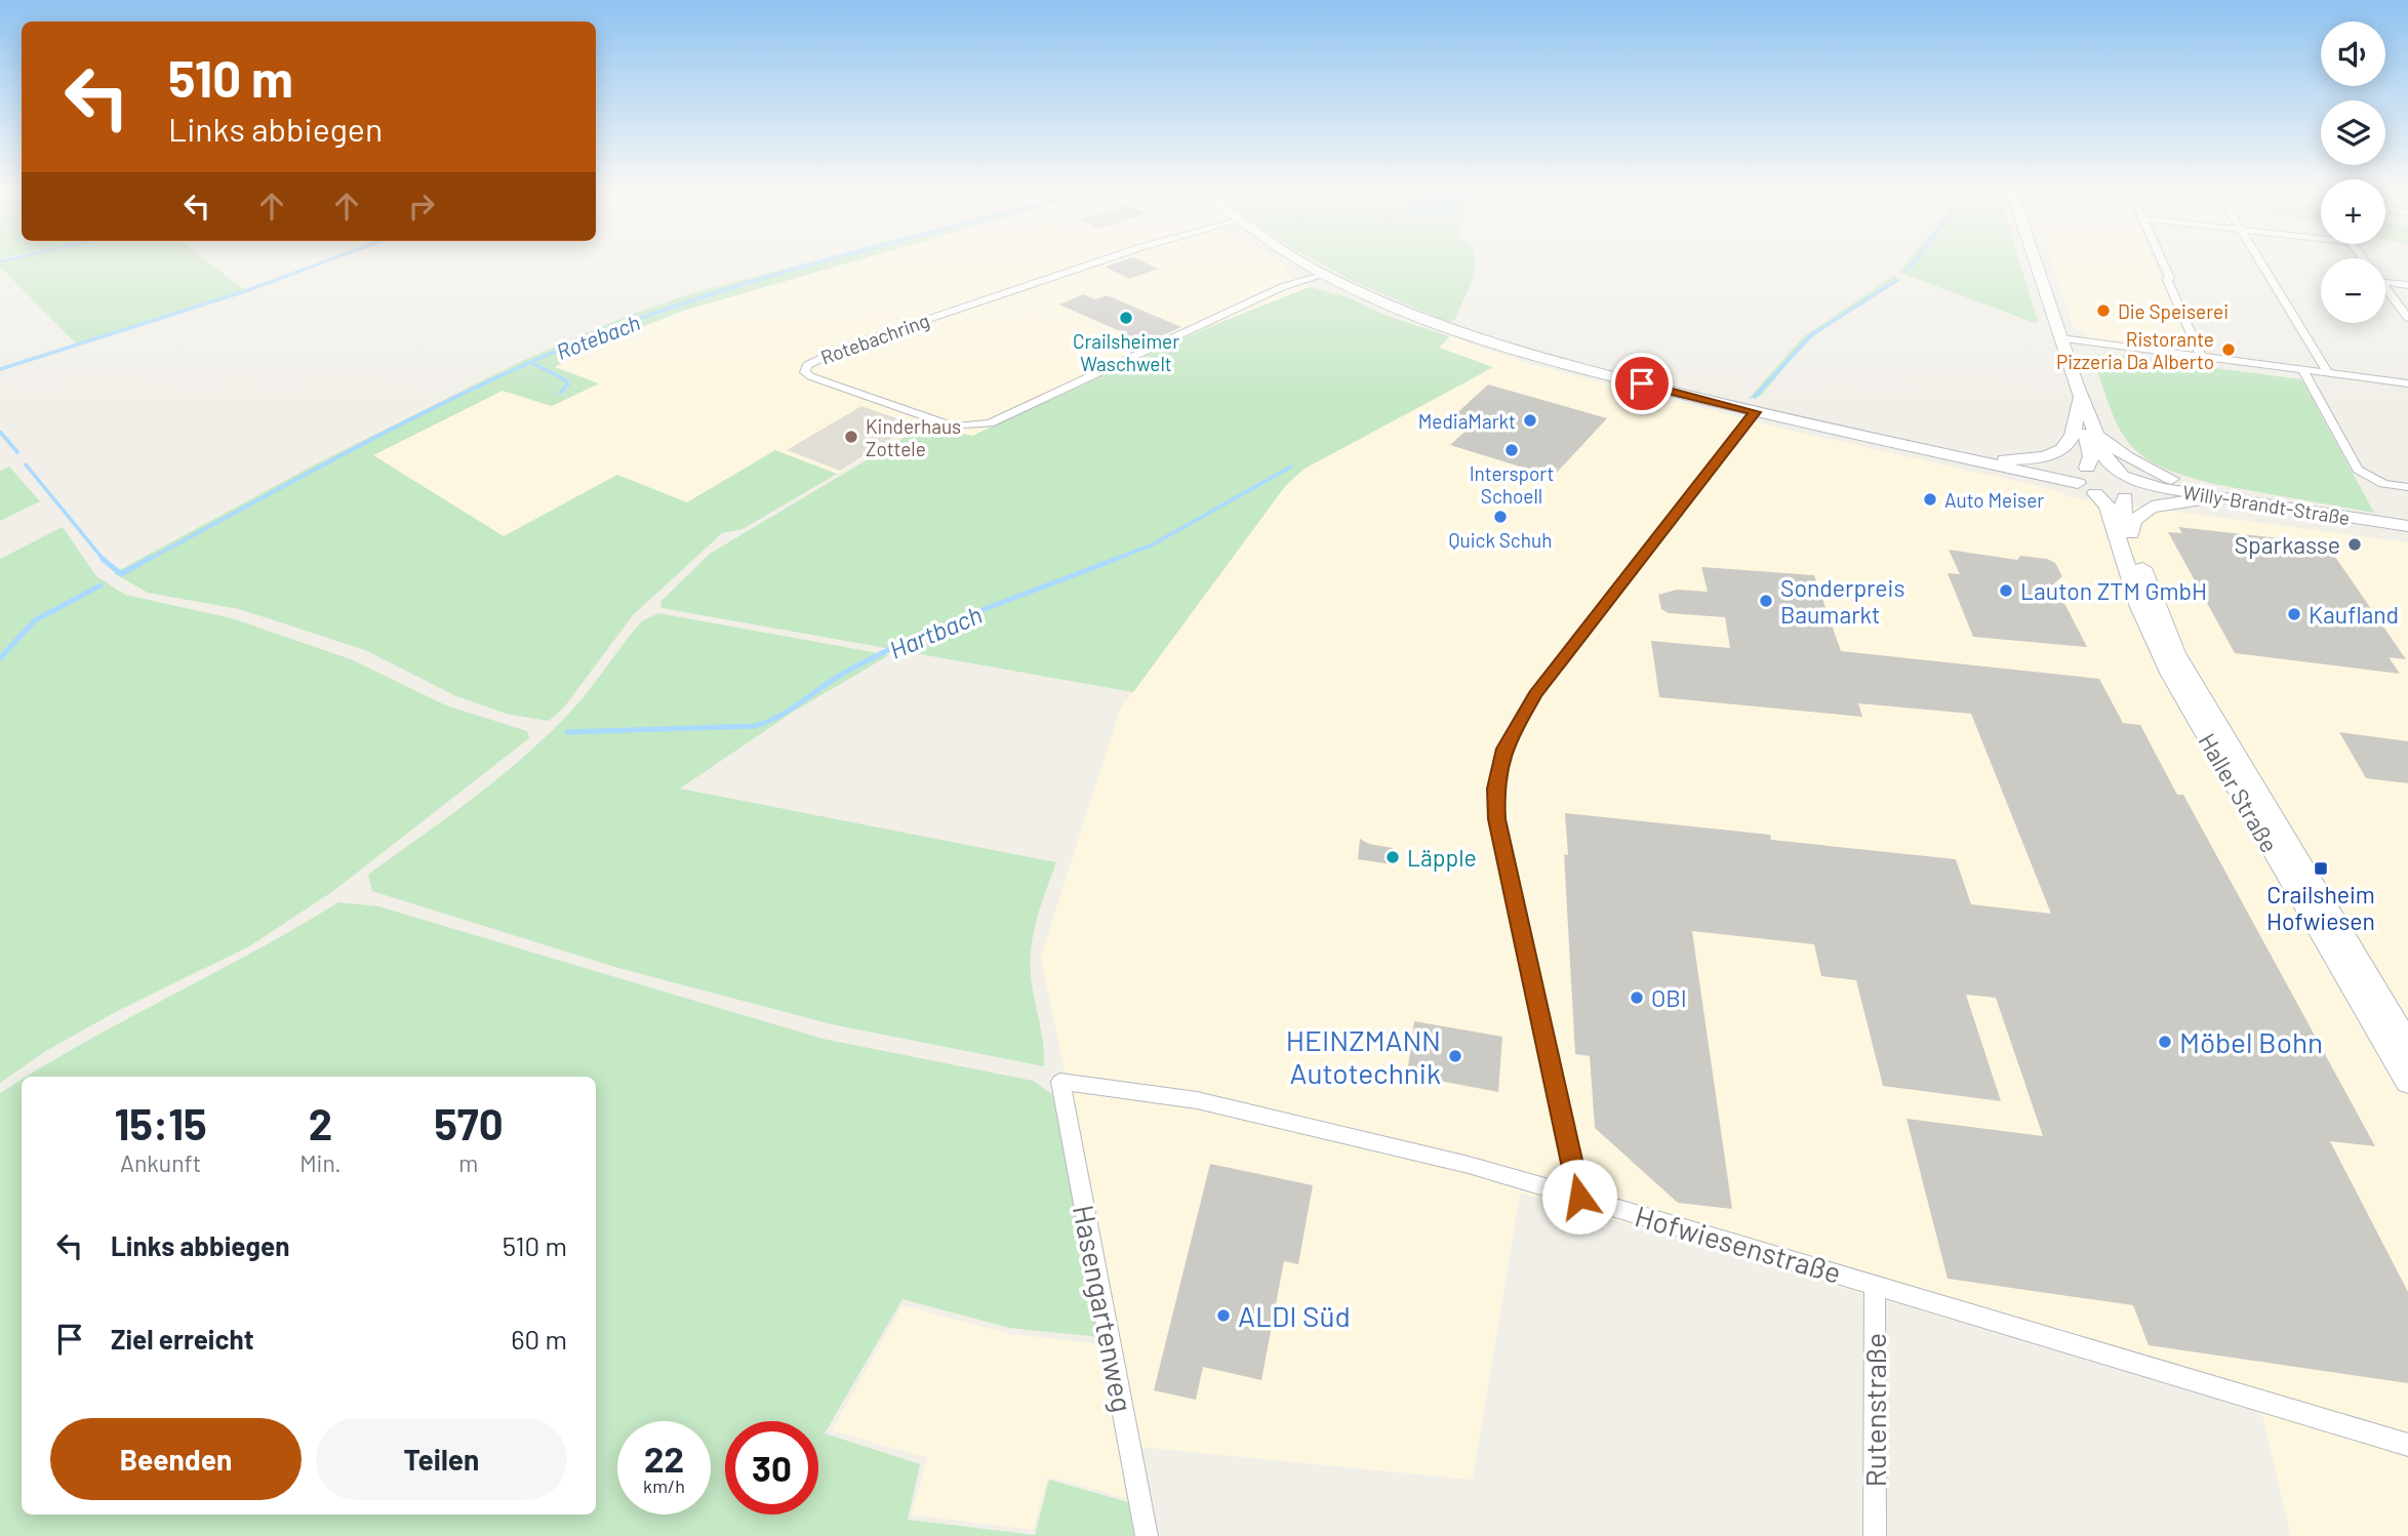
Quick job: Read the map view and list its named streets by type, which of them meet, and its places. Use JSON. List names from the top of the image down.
{
  "streets": {
    "main road": ["Willy-Brandt-Straße", "Haller Straße"],
    "street": [
      "Rotebachring",
      "Hofwiesenstraße",
      "Hasengartenweg",
      "Rutenstraße"
    ]
  },
  "crossings": [
    ["Willy-Brandt-Straße", "Haller Straße"],
    ["Hofwiesenstraße", "Hasengartenweg"],
    ["Hofwiesenstraße", "Rutenstraße"]
  ],
  "water": ["Rotebach", "Hartbach"],
  "places": {
    "other": [
      "Die Speiserei",
      "Crailsheimer Waschwelt",
      "Ristorante Pizzeria Da Alberto",
      "MediaMarkt",
      "Kinderhaus Zottele",
      "Intersport Schoell",
      "Auto Meiser",
      "Quick Schuh",
      "Sparkasse",
      "Lauton ZTM GmbH",
      "Sonderpreis Baumarkt",
      "Kaufland",
      "Läpple",
      "OBI",
      "Möbel Bohn",
      "HEINZMANN Autotechnik",
      "ALDI Süd"
    ],
    "transit": ["Crailsheim Hofwiesen"]
  },
  "page": {
    "map_buttons": ["+", "−"],
    "turn": ["510 m", "Links abbiegen"],
    "eta": [
      "15:15",
      "Ankunft",
      "2",
      "Min.",
      "570",
      "m"
    ],
    "list": [
      {
        "name": "Links abbiegen",
        "value": "510 m"
      },
      {
        "name": "Ziel erreicht",
        "value": "60 m"
      }
    ],
    "buttons": ["Beenden", "Teilen"],
    "speed": "22 km/h",
    "limit": "30"
  }
}
